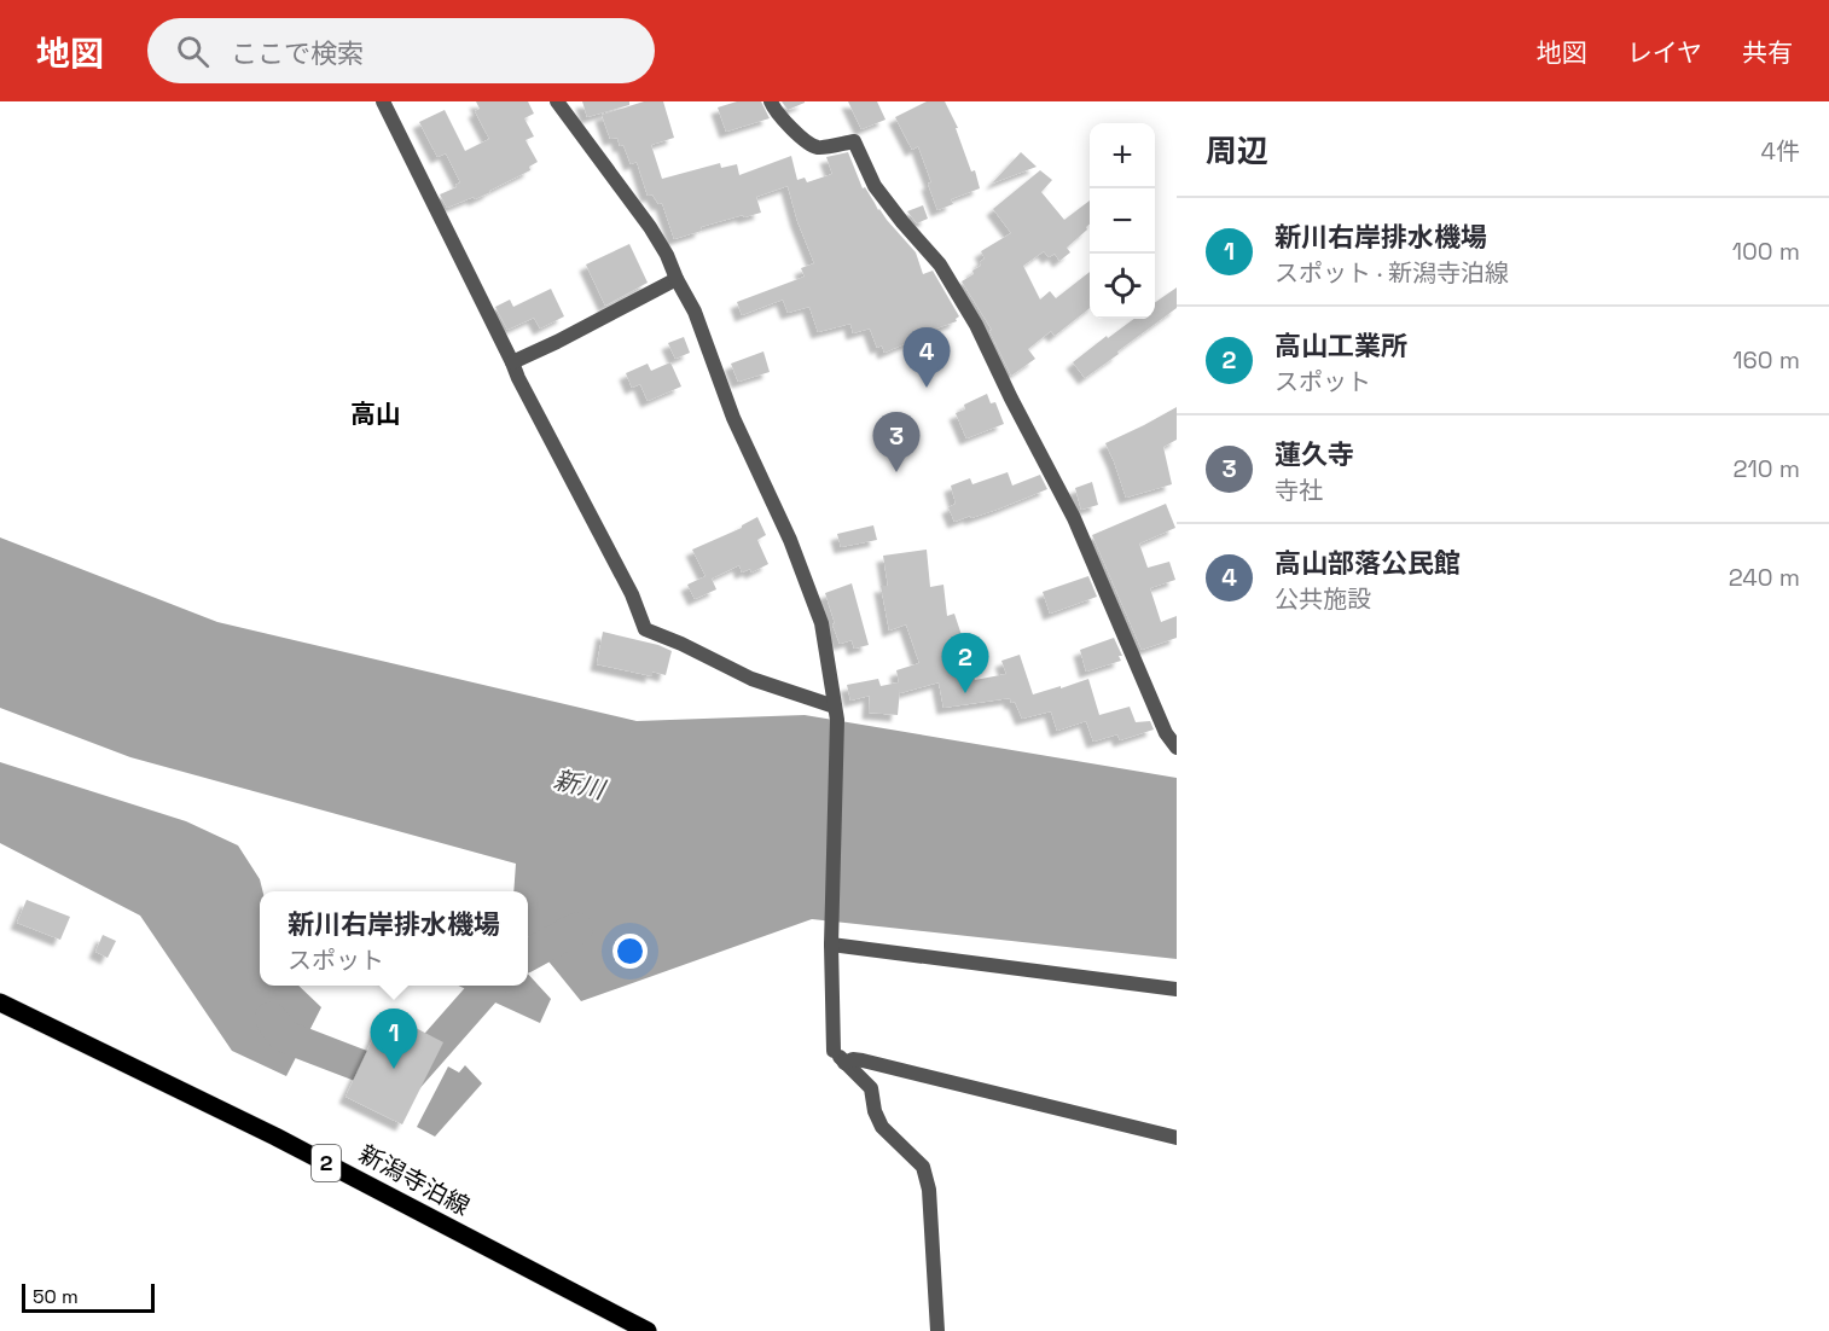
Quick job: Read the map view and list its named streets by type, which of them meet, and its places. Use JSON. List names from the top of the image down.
{
  "streets": {
    "main road": ["2", "新潟寺泊線"]
  },
  "districts": ["高山"],
  "water": ["新川"],
  "scale_bar": "50 m",
  "page": {
    "header": "地図",
    "search": "ここで検索",
    "nav": ["地図", "レイヤ", "共有"],
    "heading": ["周辺", "4件"],
    "map_buttons": ["+", "−"],
    "list": [
      {
        "mark": "1",
        "name": "新川右岸排水機場",
        "note": "スポット · 新潟寺泊線",
        "value": "100 m"
      },
      {
        "mark": "2",
        "name": "高山工業所",
        "note": "スポット",
        "value": "160 m"
      },
      {
        "mark": "3",
        "name": "蓮久寺",
        "note": "寺社",
        "value": "210 m"
      },
      {
        "mark": "4",
        "name": "高山部落公民館",
        "note": "公共施設",
        "value": "240 m"
      }
    ],
    "pins": [
      "4",
      "3",
      "2",
      "1"
    ],
    "popup": ["新川右岸排水機場", "スポット"],
    "scale": "50 m"
  }
}
